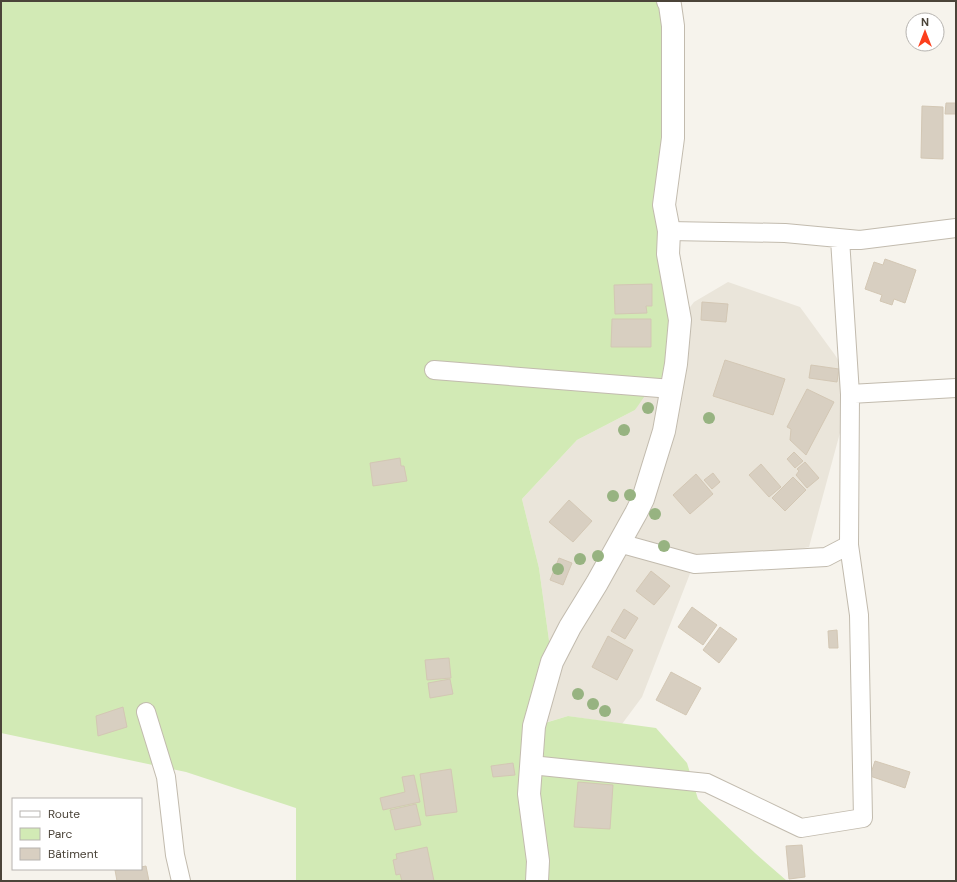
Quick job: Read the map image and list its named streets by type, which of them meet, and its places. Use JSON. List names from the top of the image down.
{
  "legend": ["Route", "Parc", "Bâtiment"],
  "north": "top"
}
